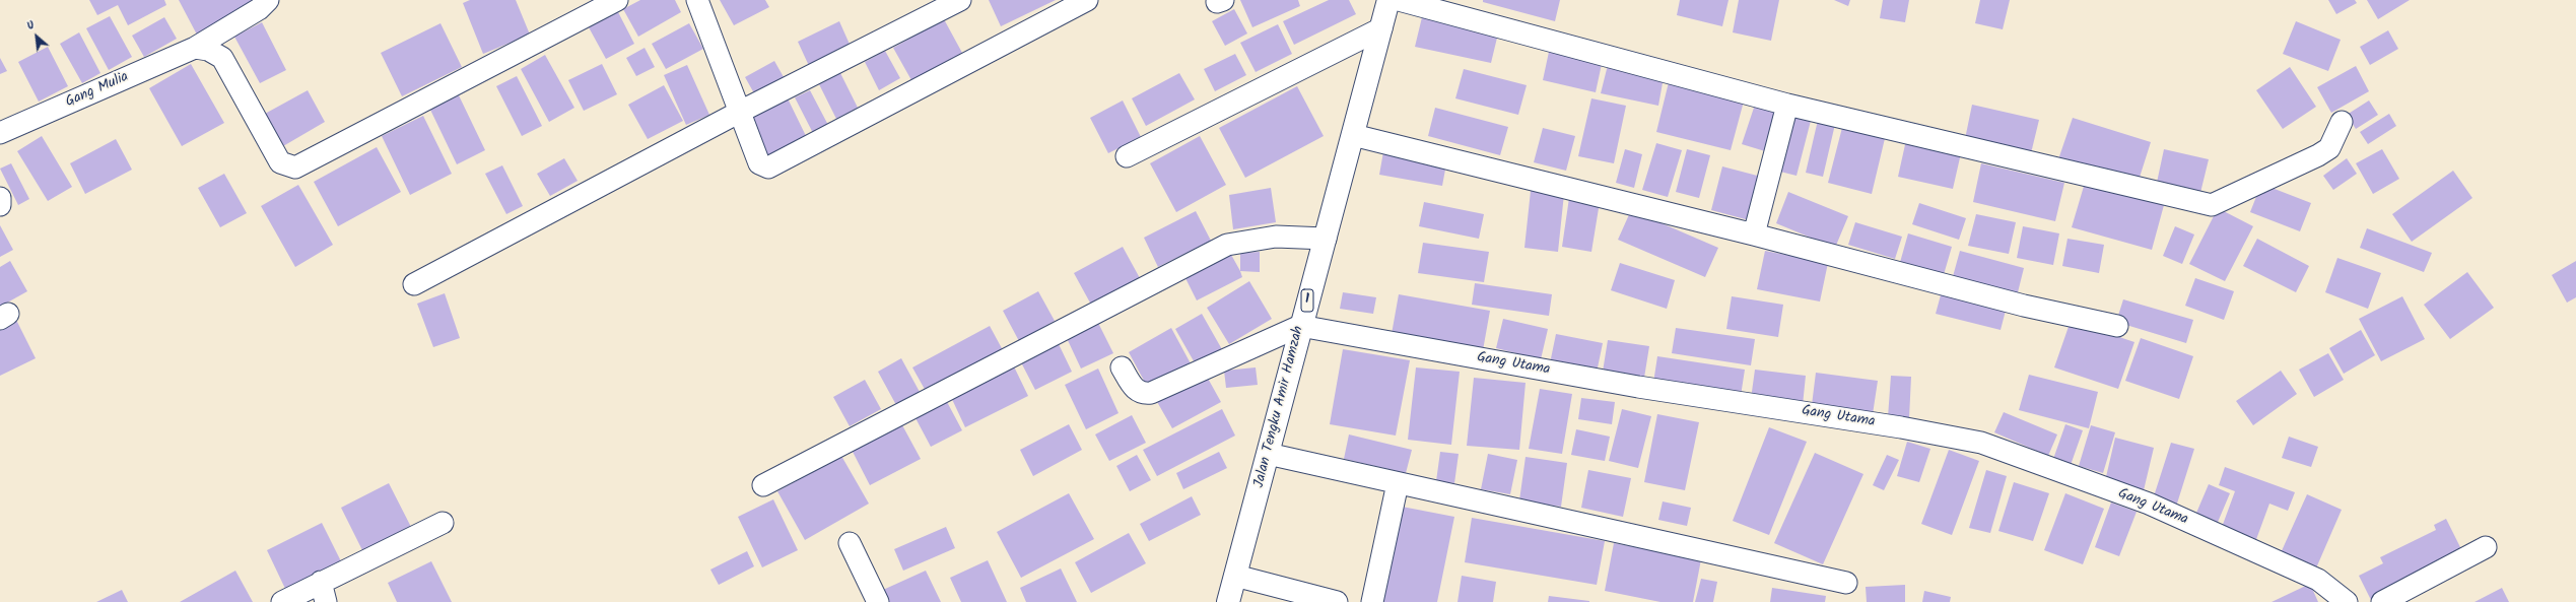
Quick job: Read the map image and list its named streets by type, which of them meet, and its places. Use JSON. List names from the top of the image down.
{
  "streets": {
    "main road": ["1", "Jalan Tengku Amir Hamzah"],
    "street": ["Gang Mulia", "Gang Utama"]
  },
  "crossings": [
    ["Gang Utama", "Jalan Tengku Amir Hamzah"]
  ],
  "north": "top left"
}
